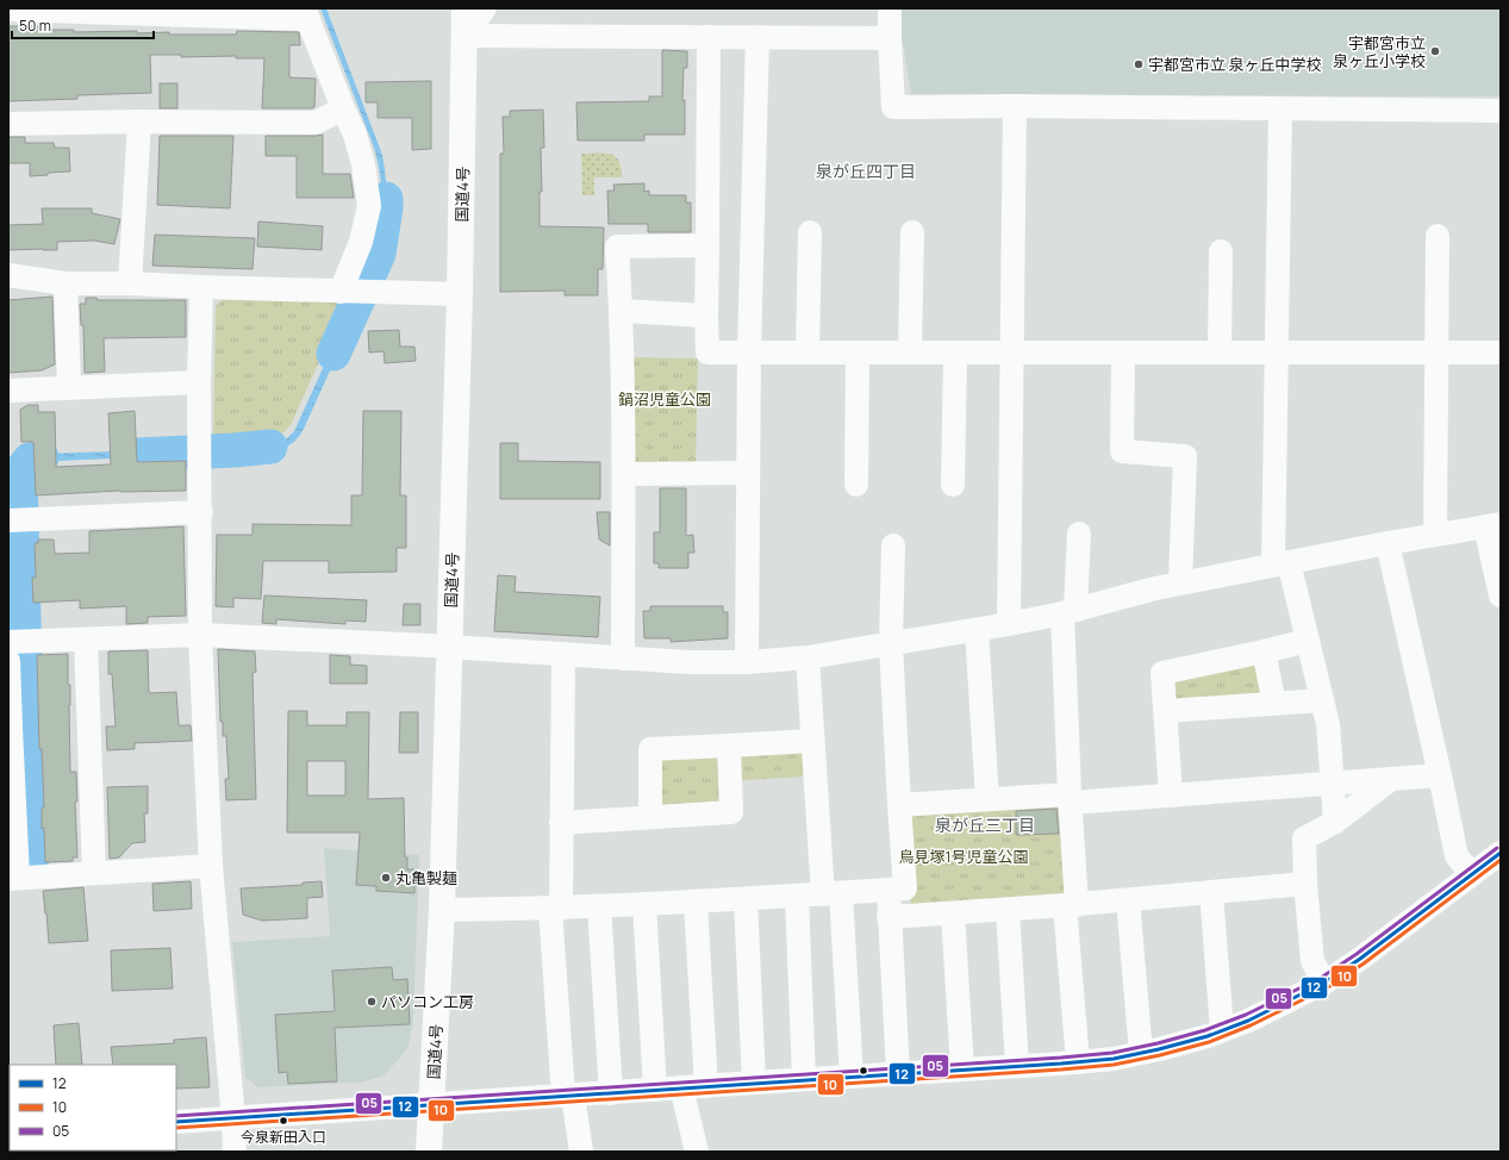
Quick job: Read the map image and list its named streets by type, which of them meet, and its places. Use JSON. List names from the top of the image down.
{
  "streets": {
    "highway": ["国道4号"]
  },
  "districts": ["泉が丘四丁目", "泉が丘三丁目"],
  "parks": ["鍋沼児童公園", "鳥見塚1号児童公園"],
  "places": [
    "宇都宮市立 泉ヶ丘小学校",
    "宇都宮市立 泉ヶ丘中学校",
    "丸亀製麺",
    "パソコン工房",
    "今泉新田入口"
  ],
  "lines": ["transit line 05", "transit line 12", "transit line 10"],
  "legend": ["12", "10", "05"],
  "scale_bar": "50 m"
}
